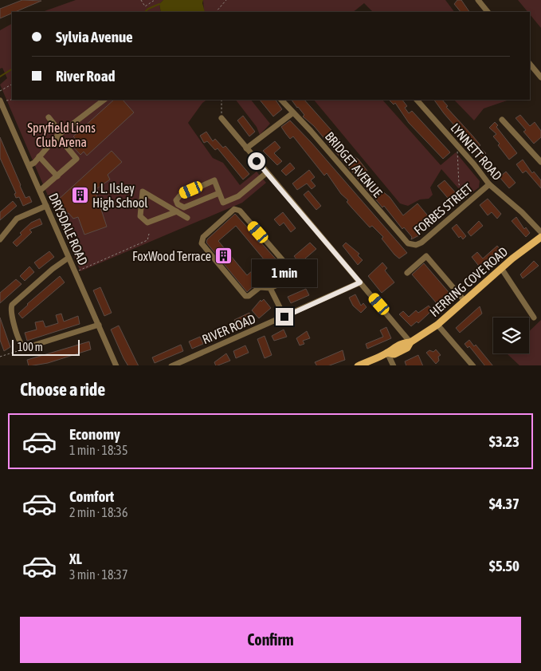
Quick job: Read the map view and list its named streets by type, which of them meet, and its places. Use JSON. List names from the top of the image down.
{
  "streets": {
    "main road": ["HERRING COVE ROAD"],
    "street": [
      "LYNNETT ROAD",
      "BRIDGET AVENUE",
      "FORBES STREET",
      "DRYSDALE ROAD",
      "RIVER ROAD"
    ]
  },
  "crossings": [
    ["LYNNETT ROAD", "FORBES STREET"],
    ["BRIDGET AVENUE", "FORBES STREET"]
  ],
  "parks": ["Spryfield Lions Club Arena"],
  "places": {
    "building": ["J. L. Ilsley High School", "FoxWood Terrace"]
  },
  "scale_bar": "100 m",
  "page": {
    "banner": ["Sylvia Avenue", "River Road"],
    "bubble": "1 min",
    "scale": "100 m",
    "heading": "Choose a ride",
    "list": [
      {
        "name": "Economy",
        "note": "1 min · 18:35",
        "value": "$3.23"
      },
      {
        "name": "Comfort",
        "note": "2 min · 18:36",
        "value": "$4.37"
      },
      {
        "name": "XL",
        "note": "3 min · 18:37",
        "value": "$5.50"
      }
    ],
    "buttons": "Confirm"
  }
}
